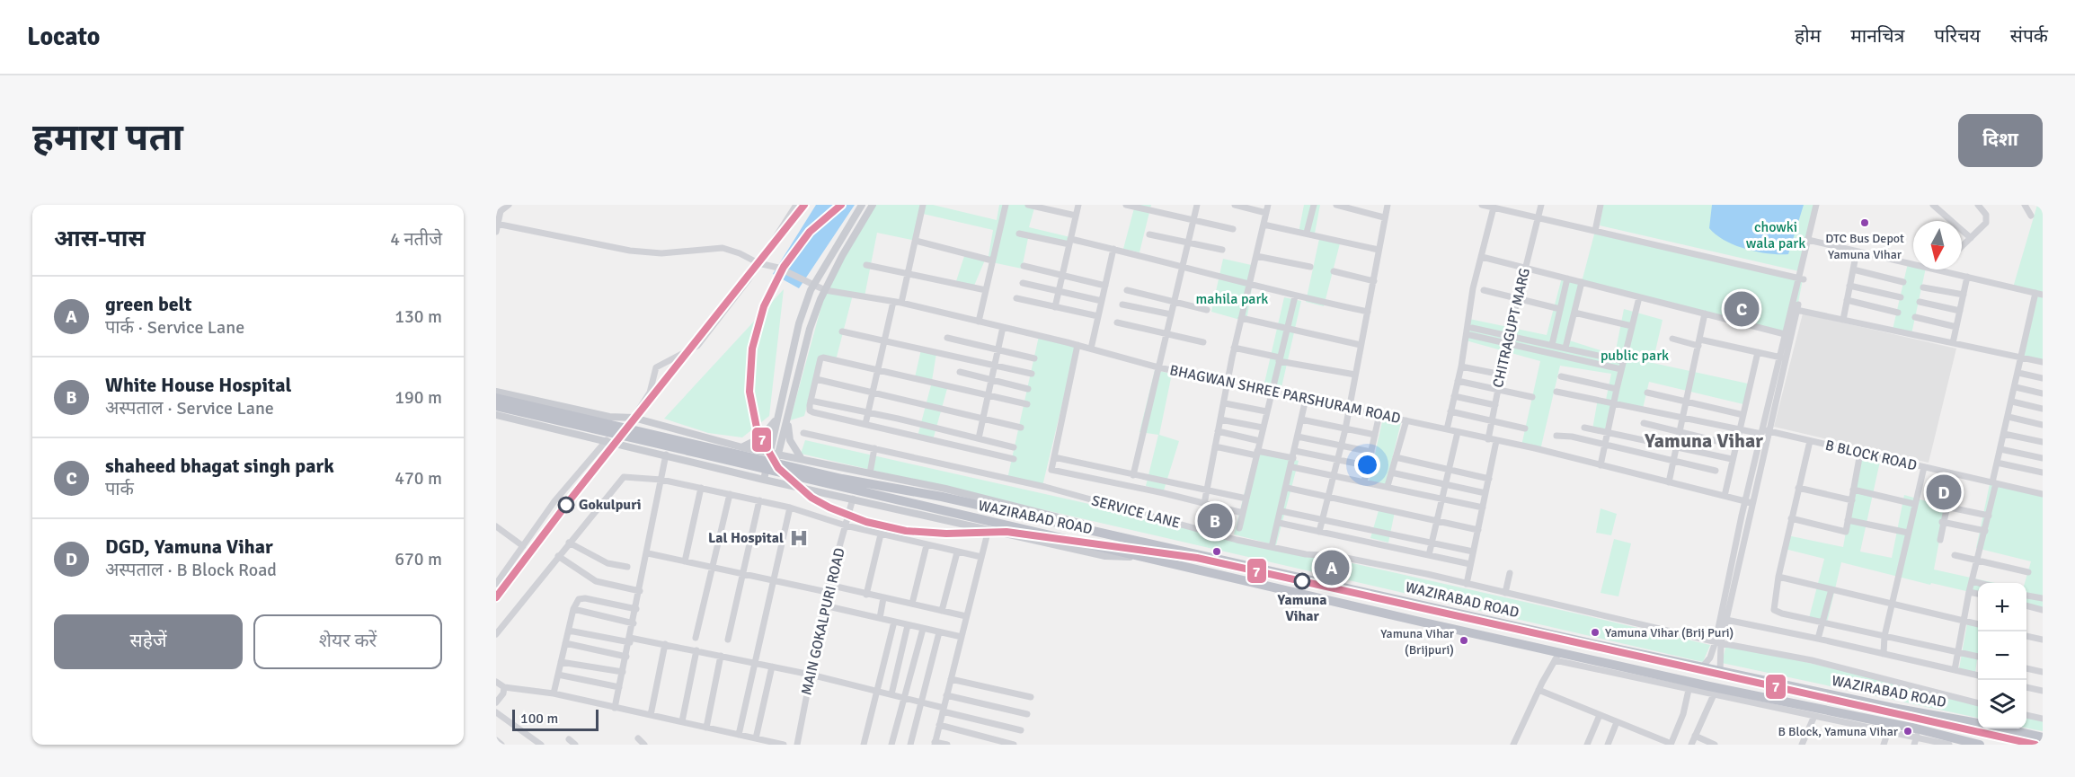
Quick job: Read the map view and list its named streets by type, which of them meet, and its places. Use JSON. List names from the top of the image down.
{
  "streets": {
    "highway": ["WAZIRABAD ROAD"],
    "street": [
      "CHITRAGUPT MARG",
      "BHAGWAN SHREE PARSHURAM ROAD",
      "B BLOCK ROAD",
      "SERVICE LANE",
      "MAIN GOKALPURI ROAD"
    ]
  },
  "crossings": [
    ["CHITRAGUPT MARG", "BHAGWAN SHREE PARSHURAM ROAD"]
  ],
  "districts": ["Yamuna Vihar"],
  "parks": ["chowki wala park", "mahila park", "public park"],
  "places": {
    "other": [
      "DTC Bus Depot Yamuna Vihar",
      "Gokulpuri",
      "Yamuna Vihar",
      "Yamuna Vihar (Brij Puri)",
      "Yamuna Vihar (Brijpuri)",
      "B Block, Yamuna Vihar"
    ],
    "hospital": ["Lal Hospital"]
  },
  "lines": ["transit line 7"],
  "scale_bar": "100 m",
  "north": "bottom",
  "page": {
    "header": "Locato",
    "nav": [
      "होम",
      "मानचित्र",
      "परिचय",
      "संपर्क"
    ],
    "buttons": [
      "दिशा",
      ["सहेजें", "शेयर करें"]
    ],
    "title": "हमारा पता",
    "heading": ["आस-पास", "4 नतीजे"],
    "list": [
      {
        "mark": "A",
        "name": "green belt",
        "note": "पार्क · Service Lane",
        "value": "130 m"
      },
      {
        "mark": "B",
        "name": "White House Hospital",
        "note": "अस्पताल · Service Lane",
        "value": "190 m"
      },
      {
        "mark": "C",
        "name": "shaheed bhagat singh park",
        "note": "पार्क",
        "value": "470 m"
      },
      {
        "mark": "D",
        "name": "DGD, Yamuna Vihar",
        "note": "अस्पताल · B Block Road",
        "value": "670 m"
      }
    ],
    "pins": [
      "C",
      "D",
      "B",
      "A"
    ],
    "map_buttons": ["+", "−"],
    "scale": "100 m"
  }
}
